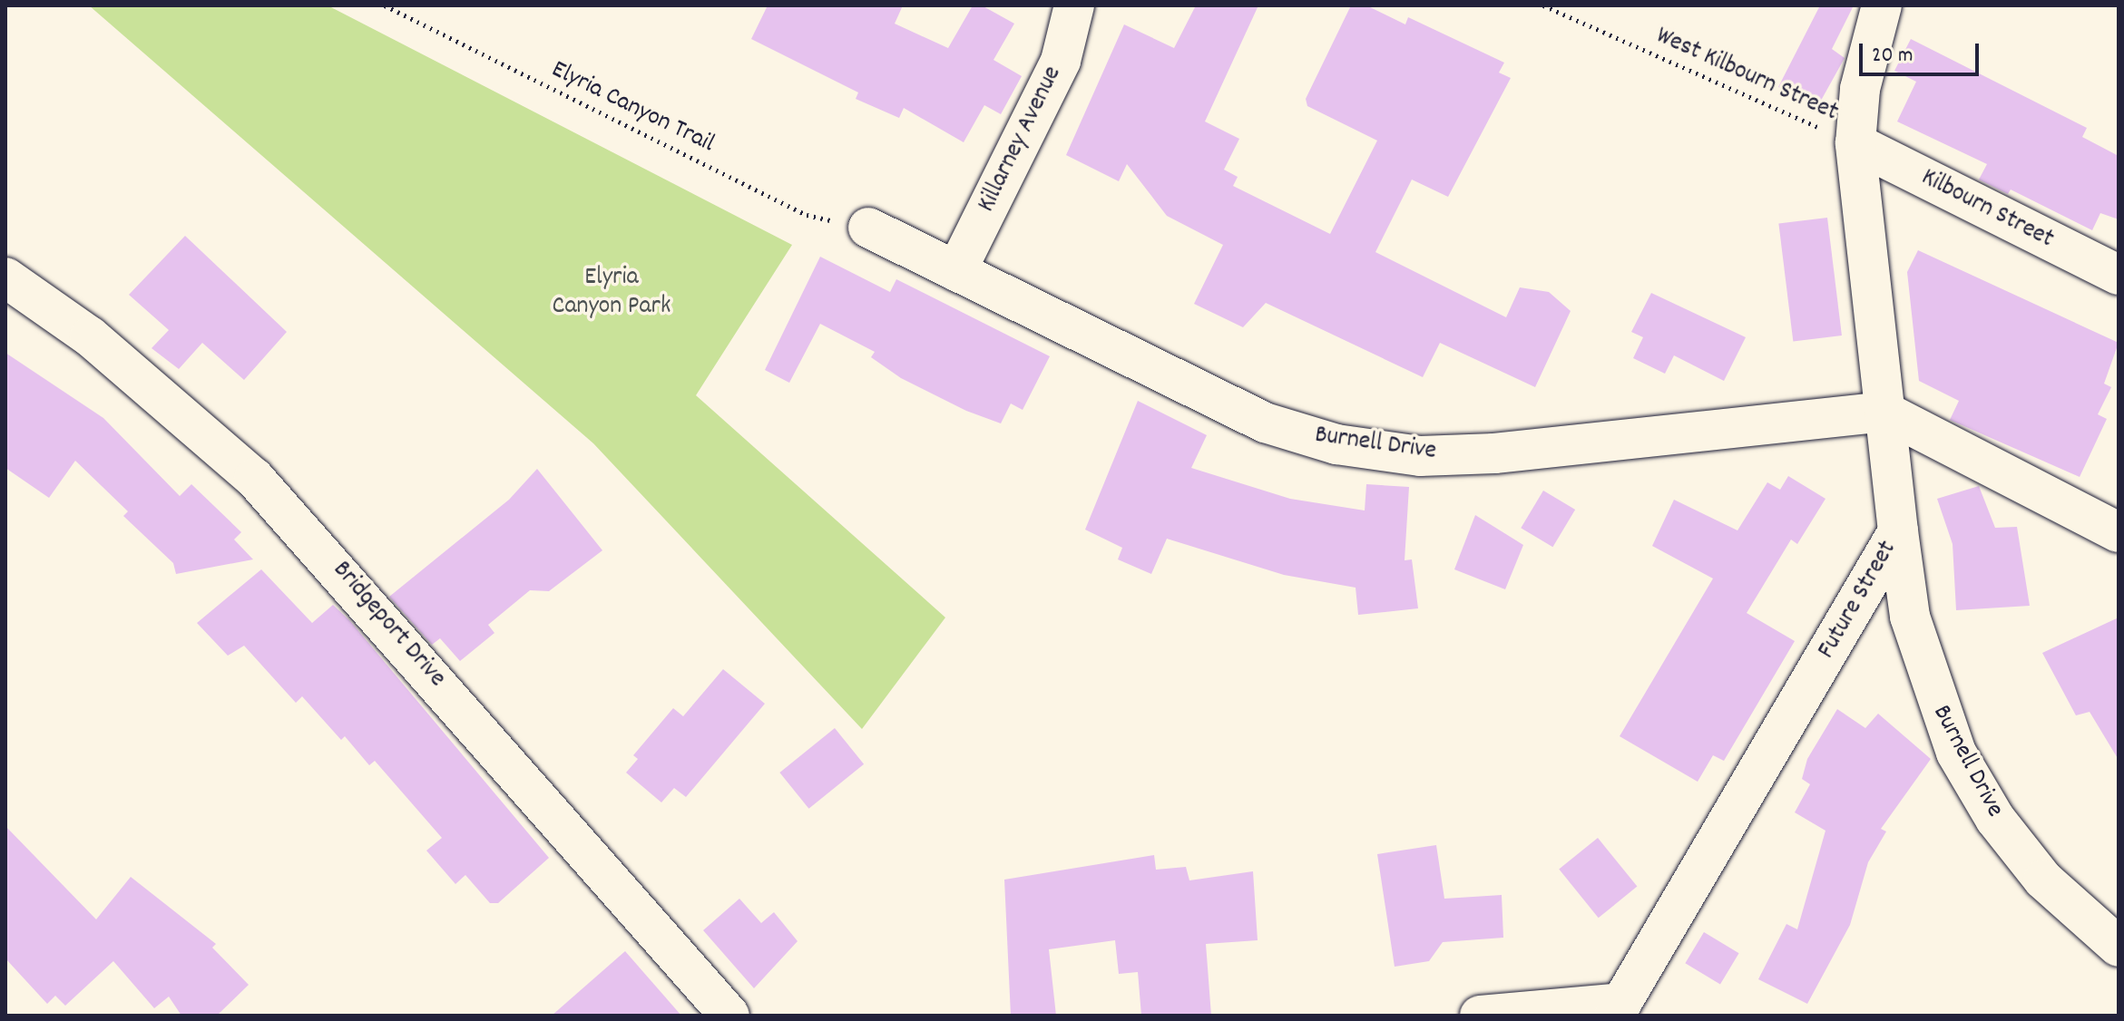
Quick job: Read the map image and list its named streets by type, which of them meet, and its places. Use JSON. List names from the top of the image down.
{
  "streets": {
    "street": [
      "Killarney Avenue",
      "Kilbourn Street",
      "Burnell Drive",
      "Future Street",
      "Bridgeport Drive"
    ],
    "path": ["West Kilbourn Street", "Elyria Canyon Trail"]
  },
  "crossings": [
    ["West Kilbourn Street", "Kilbourn Street"],
    ["West Kilbourn Street", "Future Street"],
    ["Elyria Canyon Trail", "Burnell Drive"],
    ["Killarney Avenue", "Burnell Drive"],
    ["Kilbourn Street", "Future Street"],
    ["Burnell Drive", "Future Street"]
  ],
  "parks": ["Elyria Canyon Park"],
  "scale_bar": "20 m"
}
